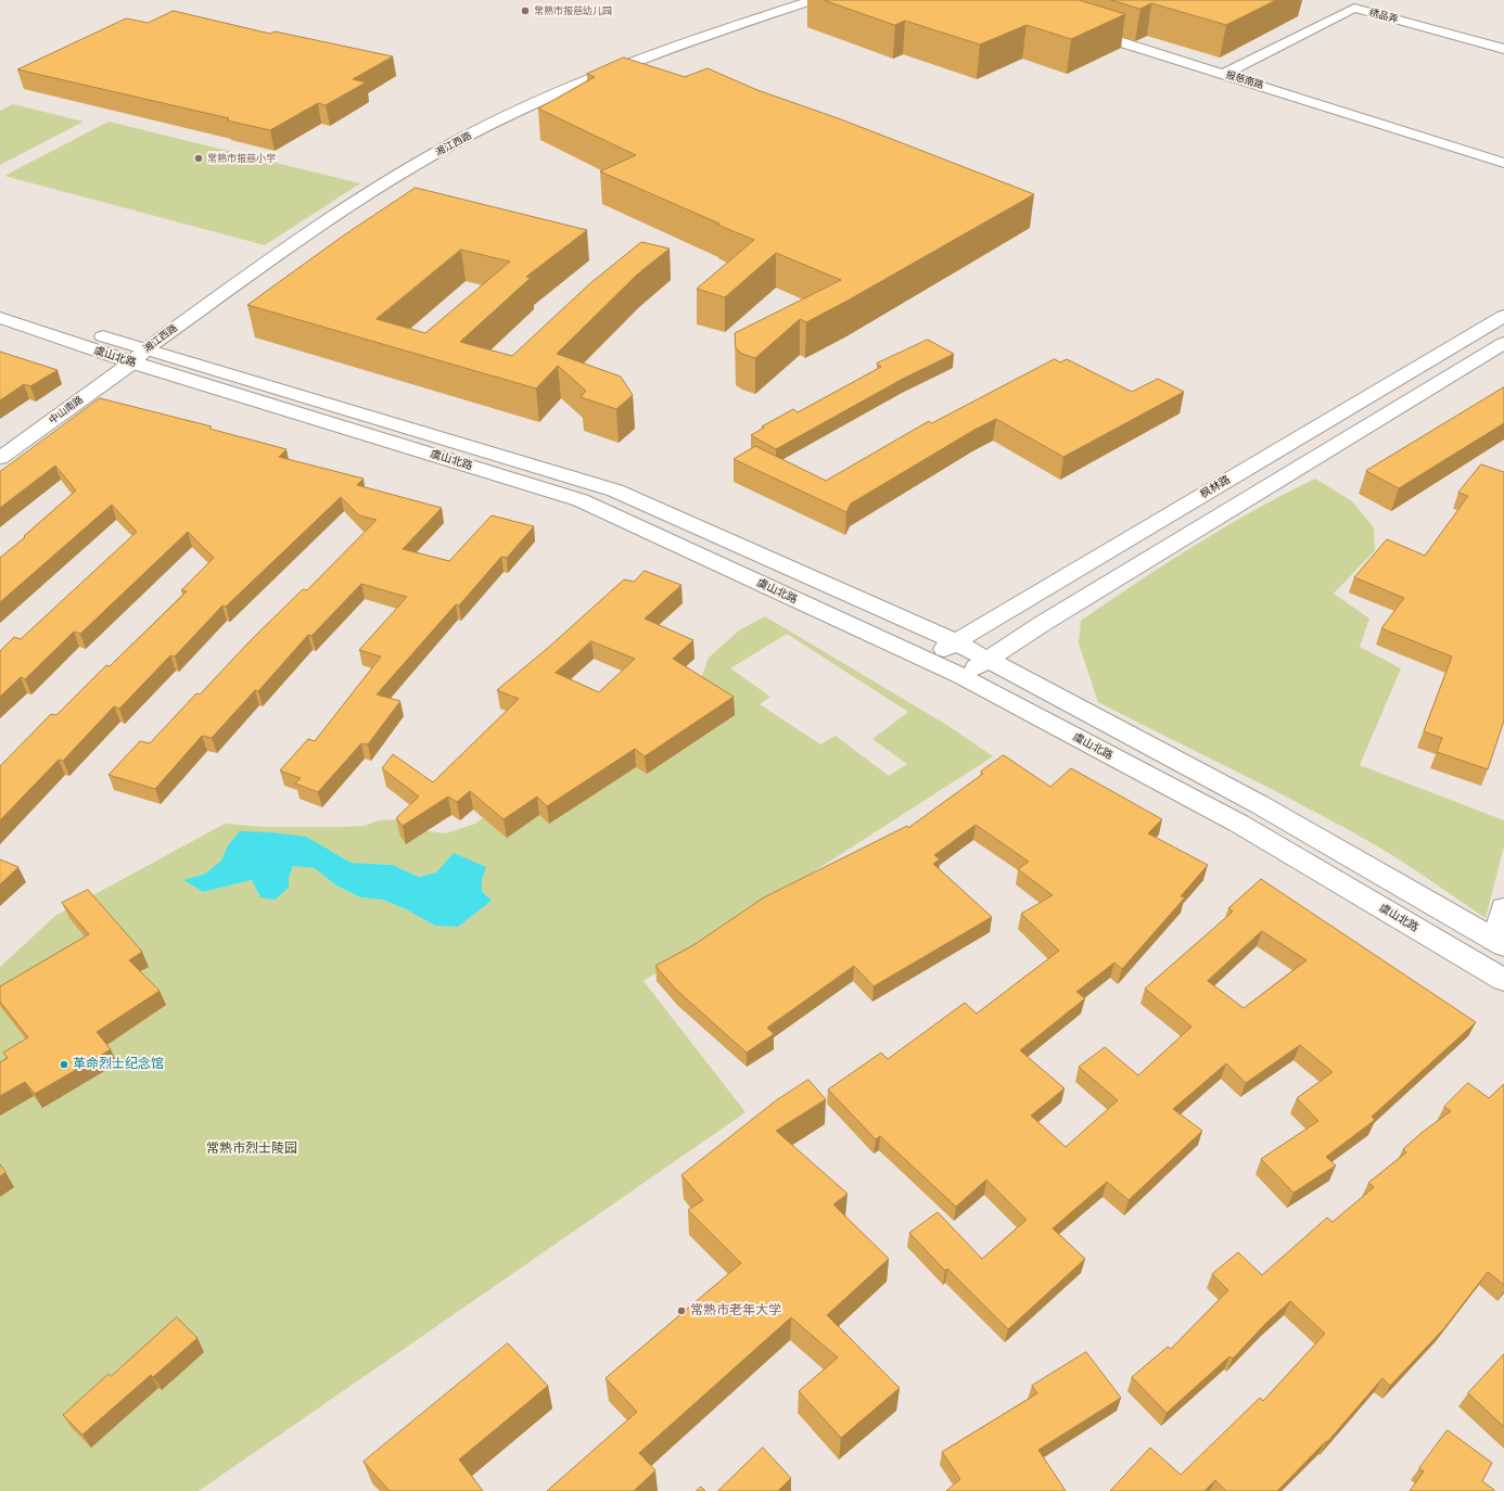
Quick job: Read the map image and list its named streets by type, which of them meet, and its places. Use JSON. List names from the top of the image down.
{
  "streets": {
    "main road": [
      "绣品弄",
      "报慈南路",
      "湘江西路",
      "虞山北路",
      "中山南路",
      "枫林路"
    ]
  },
  "crossings": [
    ["绣品弄", "报慈南路"],
    ["湘江西路", "虞山北路"],
    ["湘江西路", "中山南路"],
    ["虞山北路", "中山南路"],
    ["虞山北路", "枫林路"]
  ],
  "parks": ["常熟市烈士陵园"],
  "places": [
    "常熟市报慈幼儿园",
    "常熟市报慈小学",
    "革命烈士纪念馆",
    "常熟市老年大学"
  ]
}
